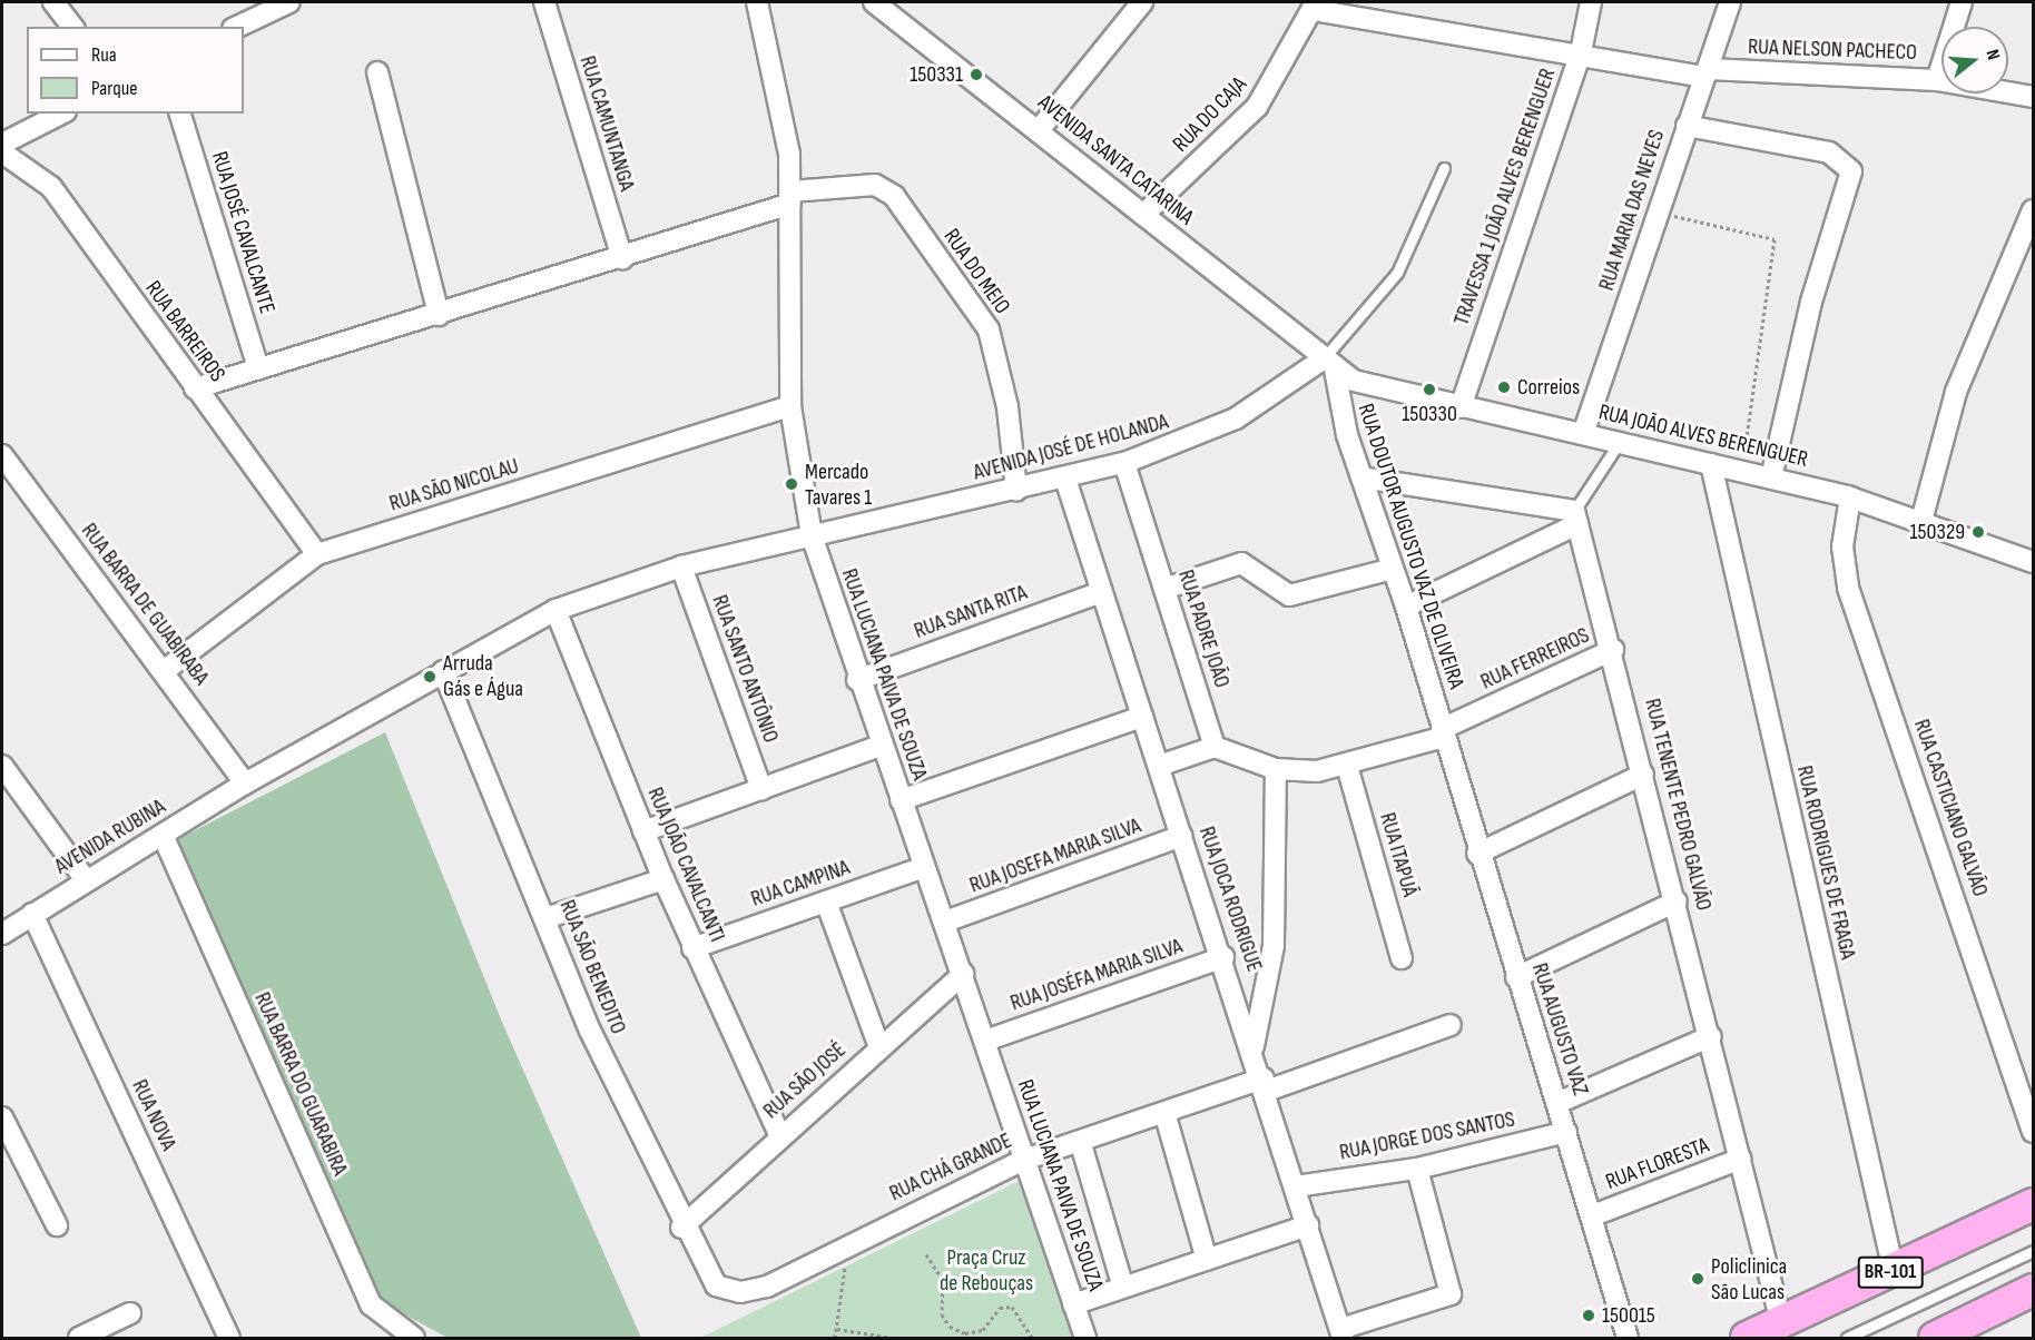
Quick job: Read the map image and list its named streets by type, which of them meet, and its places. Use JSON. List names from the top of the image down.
{
  "streets": {
    "highway": ["BR-101"],
    "street": [
      "RUA NELSON PACHECO",
      "RUA DO CAJA",
      "RUA CAMUNTANGA",
      "AVENIDA SANTA CATARINA",
      "TRAVESSA 1 JOÃO ALVES BERENGUER",
      "RUA MARIA DAS NEVES",
      "RUA JOSÉ CAVALCANTE",
      "RUA DO MEIO",
      "RUA BARREIROS",
      "RUA JOÃO ALVES BERENGUER",
      "AVENIDA JOSÉ DE HOLANDA",
      "RUA SÃO NICOLAU",
      "RUA DOUTOR AUGUSTO VAZ DE OLIVEIRA",
      "RUA BARRA DE GUABIRABA",
      "RUA SANTA RITA",
      "RUA PADRE JOÃO",
      "RUA FERREIROS",
      "RUA SANTO ANTÔNIO",
      "RUA LUCIANA PAIVA DE SOUZA",
      "RUA TENENTE PEDRO GALVÃO",
      "RUA CASTICIANO GALVÃO",
      "AVENIDA RUBINA",
      "RUA ITAPUÃ",
      "RUA JOSEFA MARIA SILVA",
      "RUA RODRIGUES DE FRAGA",
      "RUA JOÃO CAVALCANTI",
      "RUA CAMPINA",
      "RUA JOCA RODRIGUE",
      "RUA SÃO BENEDITO",
      "RUA JOSÉFA MARIA SILVA",
      "RUA AUGUSTO VAZ",
      "RUA SÃO JOSÉ",
      "RUA BARRA DO GUARABIRA",
      "RUA NOVA",
      "RUA JORGE DOS SANTOS",
      "RUA FLORESTA",
      "RUA CHÁ GRANDE"
    ]
  },
  "crossings": [
    ["RUA NELSON PACHECO", "RUA DO CAJA"],
    ["RUA NELSON PACHECO", "TRAVESSA 1 JOÃO ALVES BERENGUER"],
    ["RUA NELSON PACHECO", "RUA MARIA DAS NEVES"],
    ["RUA DO CAJA", "AVENIDA SANTA CATARINA"],
    ["AVENIDA SANTA CATARINA", "RUA JOÃO ALVES BERENGUER"],
    ["AVENIDA SANTA CATARINA", "AVENIDA JOSÉ DE HOLANDA"],
    ["AVENIDA SANTA CATARINA", "RUA DOUTOR AUGUSTO VAZ DE OLIVEIRA"],
    ["TRAVESSA 1 JOÃO ALVES BERENGUER", "RUA JOÃO ALVES BERENGUER"],
    ["RUA MARIA DAS NEVES", "RUA JOÃO ALVES BERENGUER"],
    ["RUA DO MEIO", "AVENIDA JOSÉ DE HOLANDA"],
    ["RUA DO MEIO", "RUA LUCIANA PAIVA DE SOUZA"],
    ["RUA BARREIROS", "RUA SÃO NICOLAU"],
    ["RUA JOÃO ALVES BERENGUER", "AVENIDA JOSÉ DE HOLANDA"],
    ["RUA JOÃO ALVES BERENGUER", "RUA DOUTOR AUGUSTO VAZ DE OLIVEIRA"],
    ["RUA JOÃO ALVES BERENGUER", "RUA CASTICIANO GALVÃO"],
    ["RUA JOÃO ALVES BERENGUER", "RUA RODRIGUES DE FRAGA"],
    ["AVENIDA JOSÉ DE HOLANDA", "RUA DOUTOR AUGUSTO VAZ DE OLIVEIRA"],
    ["AVENIDA JOSÉ DE HOLANDA", "RUA PADRE JOÃO"],
    ["AVENIDA JOSÉ DE HOLANDA", "RUA SANTO ANTÔNIO"],
    ["AVENIDA JOSÉ DE HOLANDA", "RUA LUCIANA PAIVA DE SOUZA"],
    ["AVENIDA JOSÉ DE HOLANDA", "AVENIDA RUBINA"],
    ["AVENIDA JOSÉ DE HOLANDA", "RUA JOÃO CAVALCANTI"],
    ["AVENIDA JOSÉ DE HOLANDA", "RUA JOCA RODRIGUE"],
    ["RUA SÃO NICOLAU", "RUA BARRA DE GUABIRABA"],
    ["RUA SÃO NICOLAU", "RUA LUCIANA PAIVA DE SOUZA"],
    ["RUA DOUTOR AUGUSTO VAZ DE OLIVEIRA", "RUA FERREIROS"],
    ["RUA DOUTOR AUGUSTO VAZ DE OLIVEIRA", "RUA AUGUSTO VAZ"],
    ["RUA BARRA DE GUABIRABA", "AVENIDA RUBINA"],
    ["RUA SANTA RITA", "RUA LUCIANA PAIVA DE SOUZA"],
    ["RUA SANTA RITA", "RUA JOCA RODRIGUE"],
    ["RUA FERREIROS", "RUA TENENTE PEDRO GALVÃO"],
    ["RUA FERREIROS", "RUA ITAPUÃ"],
    ["RUA FERREIROS", "RUA AUGUSTO VAZ"],
    ["RUA LUCIANA PAIVA DE SOUZA", "RUA JOSEFA MARIA SILVA"],
    ["RUA LUCIANA PAIVA DE SOUZA", "RUA CAMPINA"],
    ["RUA LUCIANA PAIVA DE SOUZA", "RUA JOSÉFA MARIA SILVA"],
    ["RUA LUCIANA PAIVA DE SOUZA", "RUA SÃO JOSÉ"],
    ["RUA LUCIANA PAIVA DE SOUZA", "RUA CHÁ GRANDE"],
    ["RUA TENENTE PEDRO GALVÃO", "RUA FLORESTA"],
    ["RUA TENENTE PEDRO GALVÃO", "BR-101"],
    ["AVENIDA RUBINA", "RUA JOÃO CAVALCANTI"],
    ["AVENIDA RUBINA", "RUA SÃO BENEDITO"],
    ["AVENIDA RUBINA", "RUA BARRA DO GUARABIRA"],
    ["AVENIDA RUBINA", "RUA NOVA"],
    ["RUA JOSEFA MARIA SILVA", "RUA JOCA RODRIGUE"],
    ["RUA RODRIGUES DE FRAGA", "BR-101"],
    ["RUA JOÃO CAVALCANTI", "RUA CAMPINA"],
    ["RUA JOÃO CAVALCANTI", "RUA SÃO JOSÉ"],
    ["RUA JOCA RODRIGUE", "RUA JOSÉFA MARIA SILVA"],
    ["RUA JOCA RODRIGUE", "RUA JORGE DOS SANTOS"],
    ["RUA JOCA RODRIGUE", "RUA CHÁ GRANDE"],
    ["RUA SÃO BENEDITO", "RUA SÃO JOSÉ"],
    ["RUA SÃO BENEDITO", "RUA CHÁ GRANDE"],
    ["RUA AUGUSTO VAZ", "RUA JORGE DOS SANTOS"],
    ["RUA AUGUSTO VAZ", "RUA FLORESTA"]
  ],
  "parks": ["Praça Cruz de Rebouças"],
  "places": [
    "150331",
    "Correios",
    "150330",
    "Mercado Tavares 1",
    "150329",
    "Arruda Gás e Água",
    "Policlinica São Lucas",
    "150015"
  ],
  "legend": ["Rua", "Parque"],
  "north": "right"
}
